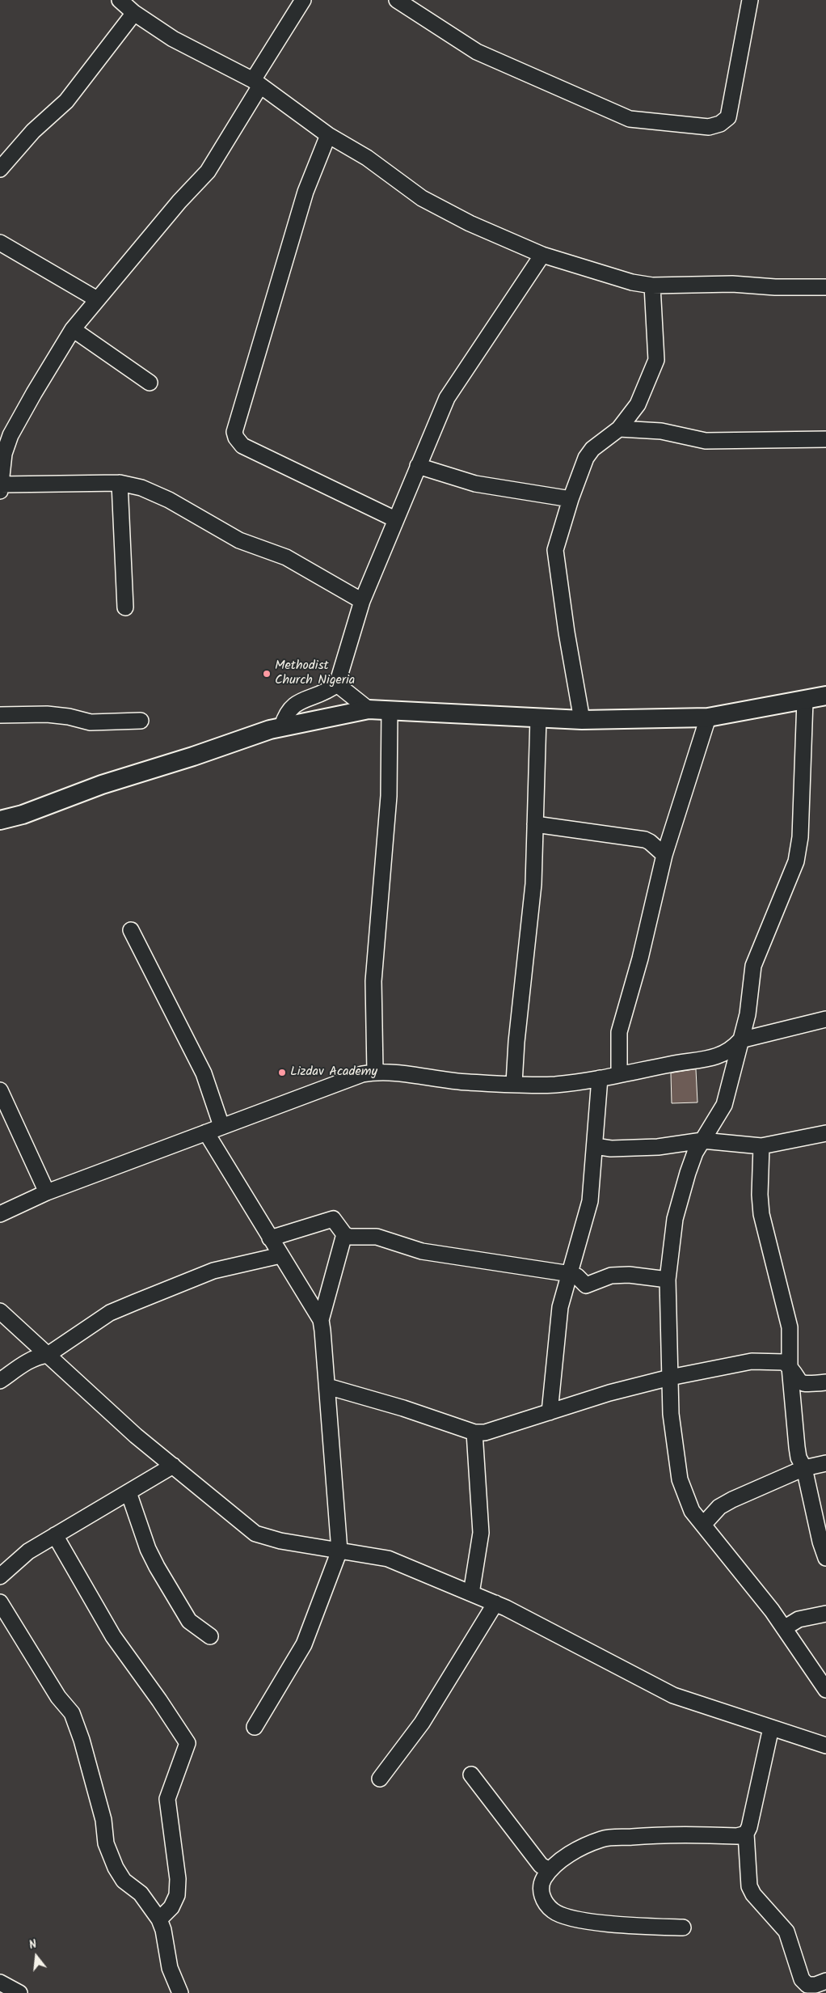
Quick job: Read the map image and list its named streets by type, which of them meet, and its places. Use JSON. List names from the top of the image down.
{
  "places": ["Methodist Church Nigeria", "Lizdav Academy"],
  "north": "top"
}
